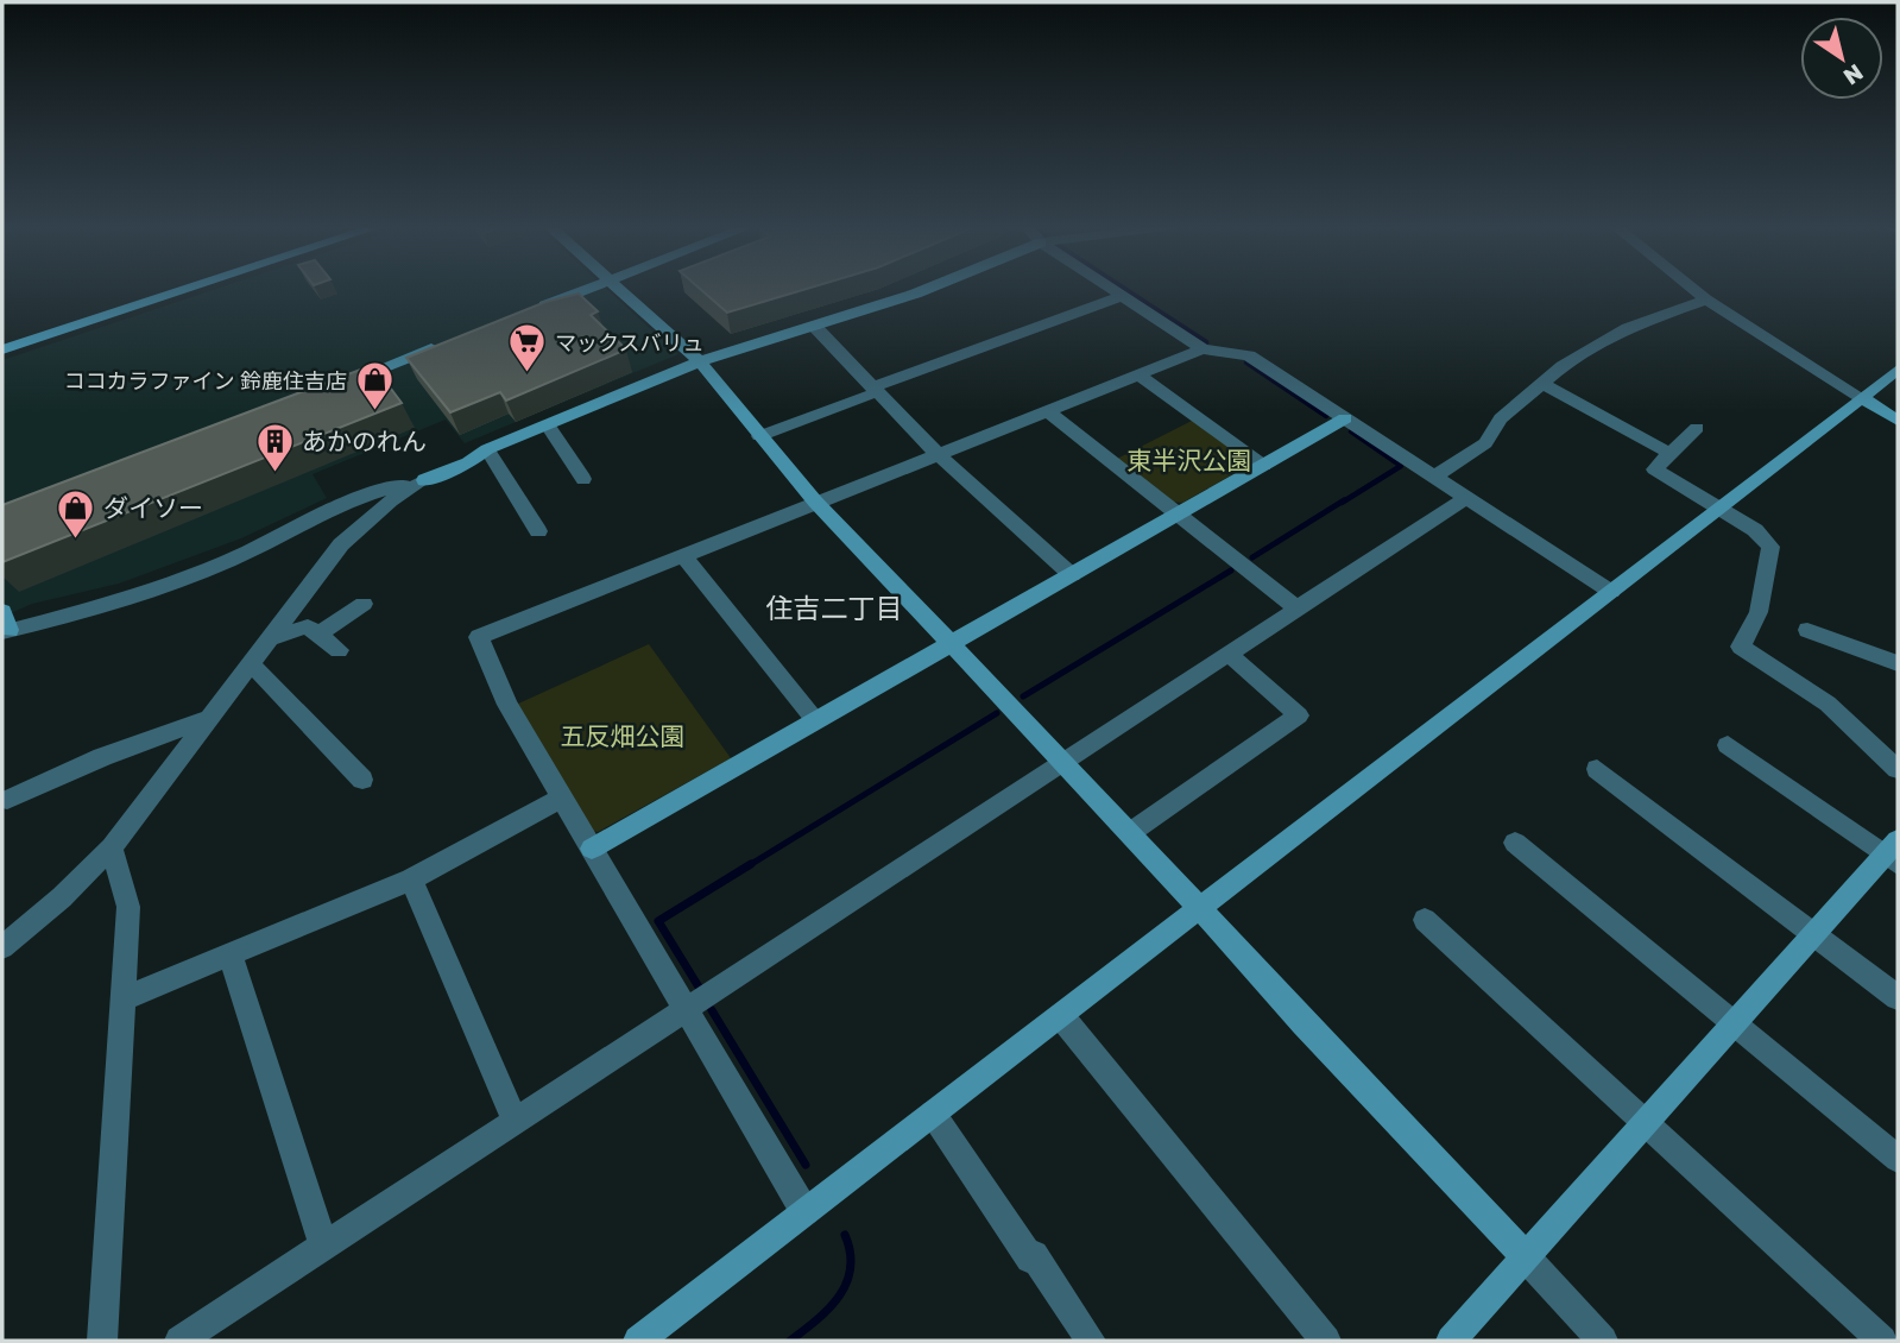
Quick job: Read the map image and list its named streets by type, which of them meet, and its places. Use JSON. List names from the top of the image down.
{
  "districts": ["住吉二丁目"],
  "parks": ["東半沢公園", "五反畑公園"],
  "places": {
    "supermarket": ["マックスバリュ"],
    "shop": ["ココカラファイン 鈴鹿住吉店", "ダイソー"],
    "building": ["あかのれん"]
  },
  "north": "bottom right"
}
